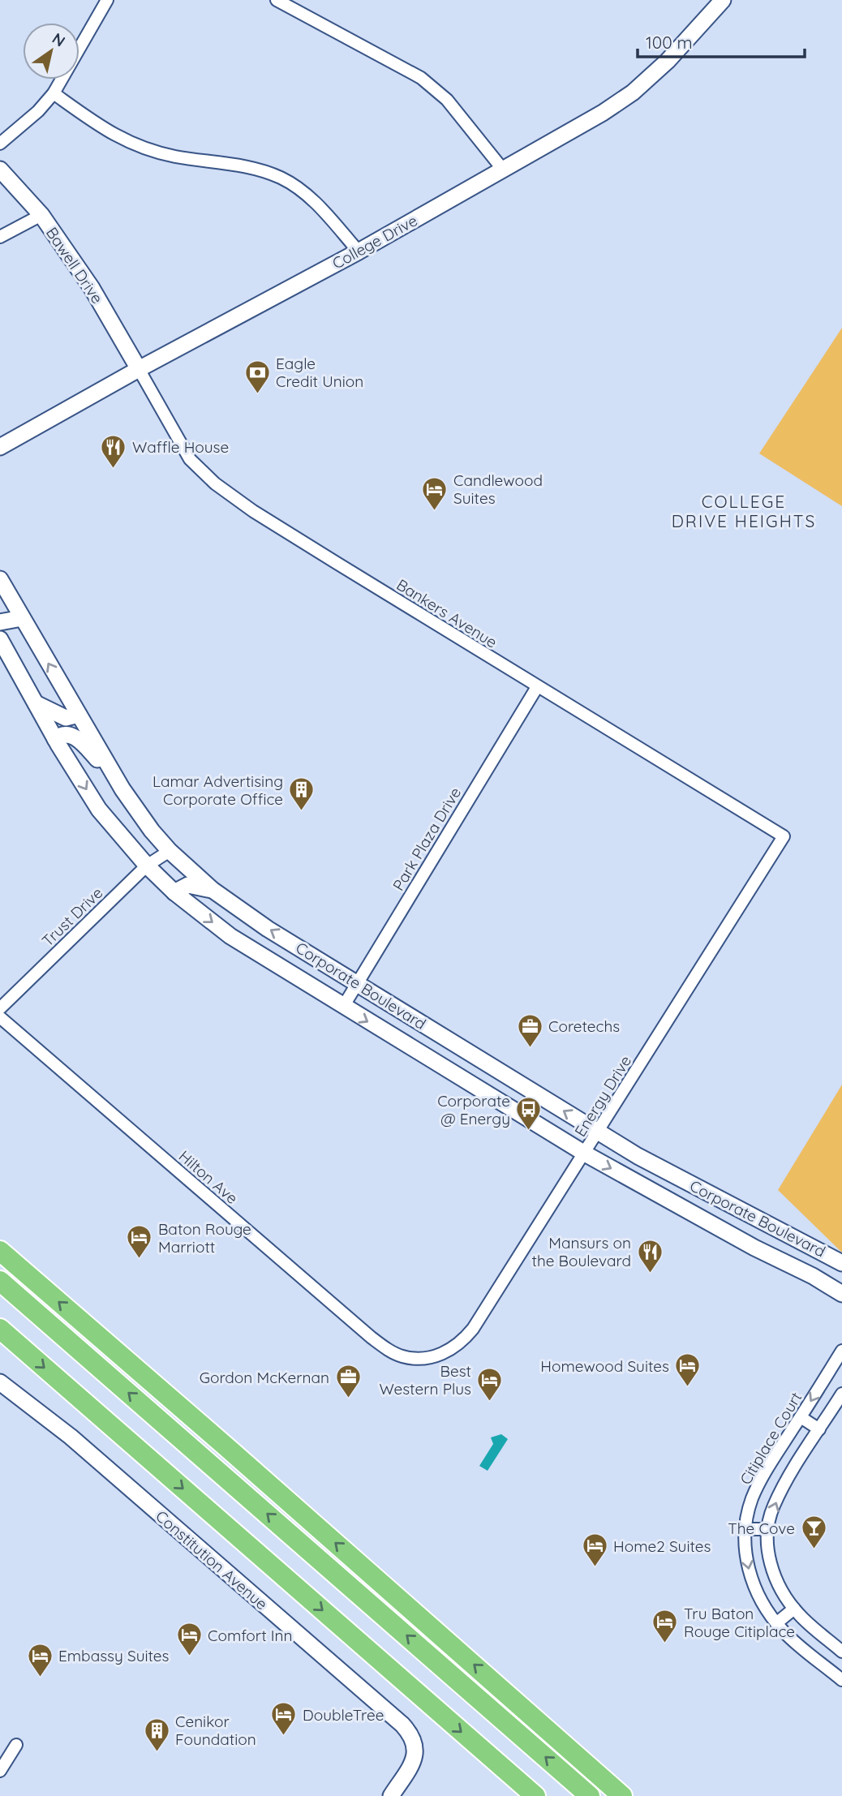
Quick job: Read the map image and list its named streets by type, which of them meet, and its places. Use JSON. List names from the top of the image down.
{
  "streets": {
    "street": [
      "College Drive",
      "Bawell Drive",
      "Bankers Avenue",
      "Park Plaza Drive",
      "Trust Drive",
      "Corporate Boulevard",
      "Energy Drive",
      "Hilton Ave",
      "Citiplace Court",
      "Constitution Avenue"
    ]
  },
  "crossings": [
    ["College Drive", "Bawell Drive"],
    ["College Drive", "Bankers Avenue"],
    ["Bawell Drive", "Bankers Avenue"],
    ["Bankers Avenue", "Park Plaza Drive"],
    ["Bankers Avenue", "Energy Drive"],
    ["Park Plaza Drive", "Corporate Boulevard"],
    ["Trust Drive", "Corporate Boulevard"],
    ["Corporate Boulevard", "Energy Drive"],
    ["Energy Drive", "Hilton Ave"]
  ],
  "one_way": ["Citiplace Court"],
  "districts": ["COLLEGE DRIVE HEIGHTS"],
  "places": {
    "bank": ["Eagle Credit Union"],
    "restaurant": ["Waffle House", "Mansurs on the Boulevard"],
    "hotel": [
      "Candlewood Suites",
      "Baton Rouge Marriott",
      "Homewood Suites",
      "Best Western Plus",
      "Home2 Suites",
      "Tru Baton Rouge Citiplace",
      "Comfort Inn",
      "Embassy Suites",
      "DoubleTree"
    ],
    "building": ["Lamar Advertising Corporate Office", "Cenikor Foundation"],
    "office": ["Coretechs", "Gordon McKernan"],
    "bus stop": ["Corporate @ Energy"],
    "bar": ["The Cove"]
  },
  "scale_bar": "100 m",
  "north": "top right"
}
